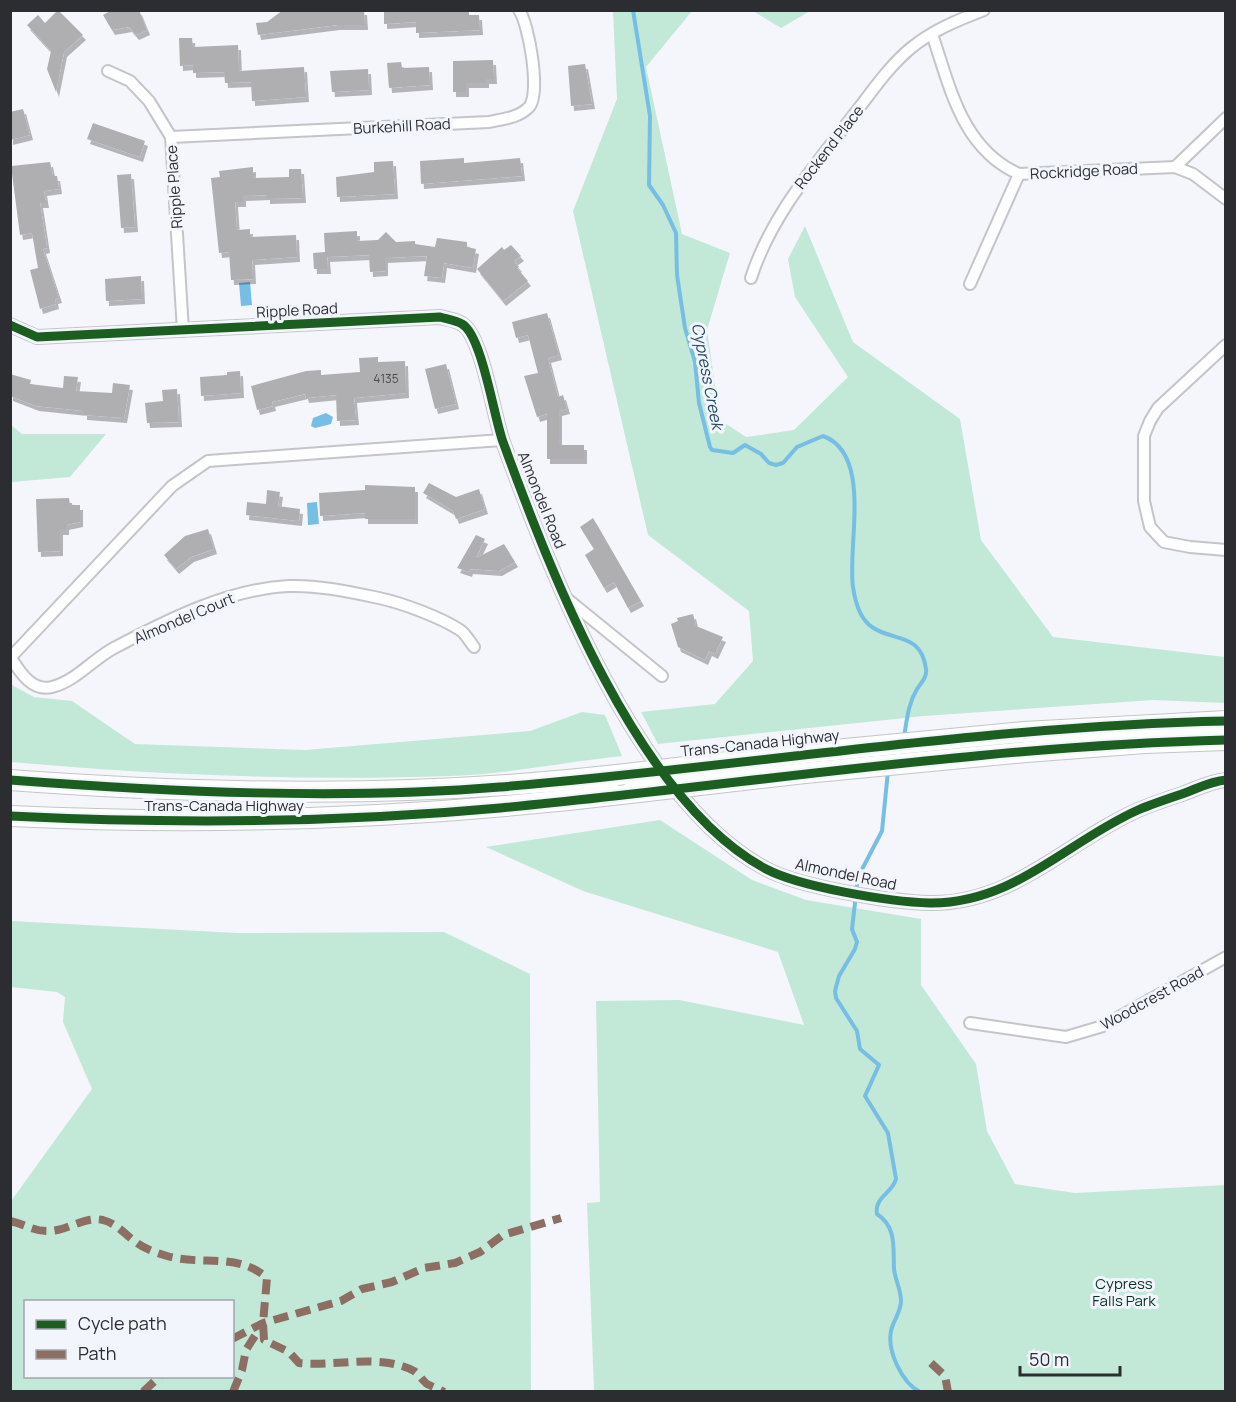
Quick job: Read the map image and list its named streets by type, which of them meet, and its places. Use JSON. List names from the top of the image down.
{
  "streets": {
    "highway": ["Trans-Canada Highway"],
    "street": [
      "Burkehill Road",
      "Rockend Place",
      "Rockridge Road",
      "Ripple Place",
      "Ripple Road",
      "Almondel Road",
      "Almondel Court",
      "Woodcrest Road"
    ]
  },
  "crossings": [
    ["Burkehill Road", "Ripple Place"],
    ["Rockend Place", "Rockridge Road"],
    ["Ripple Place", "Ripple Road"],
    ["Ripple Road", "Almondel Road"],
    ["Almondel Road", "Almondel Court"]
  ],
  "water": ["Cypress Creek"],
  "parks": ["Cypress Falls Park"],
  "house_numbers": ["4135"],
  "legend": ["Cycle path", "Path"],
  "scale_bar": "50 m"
}
